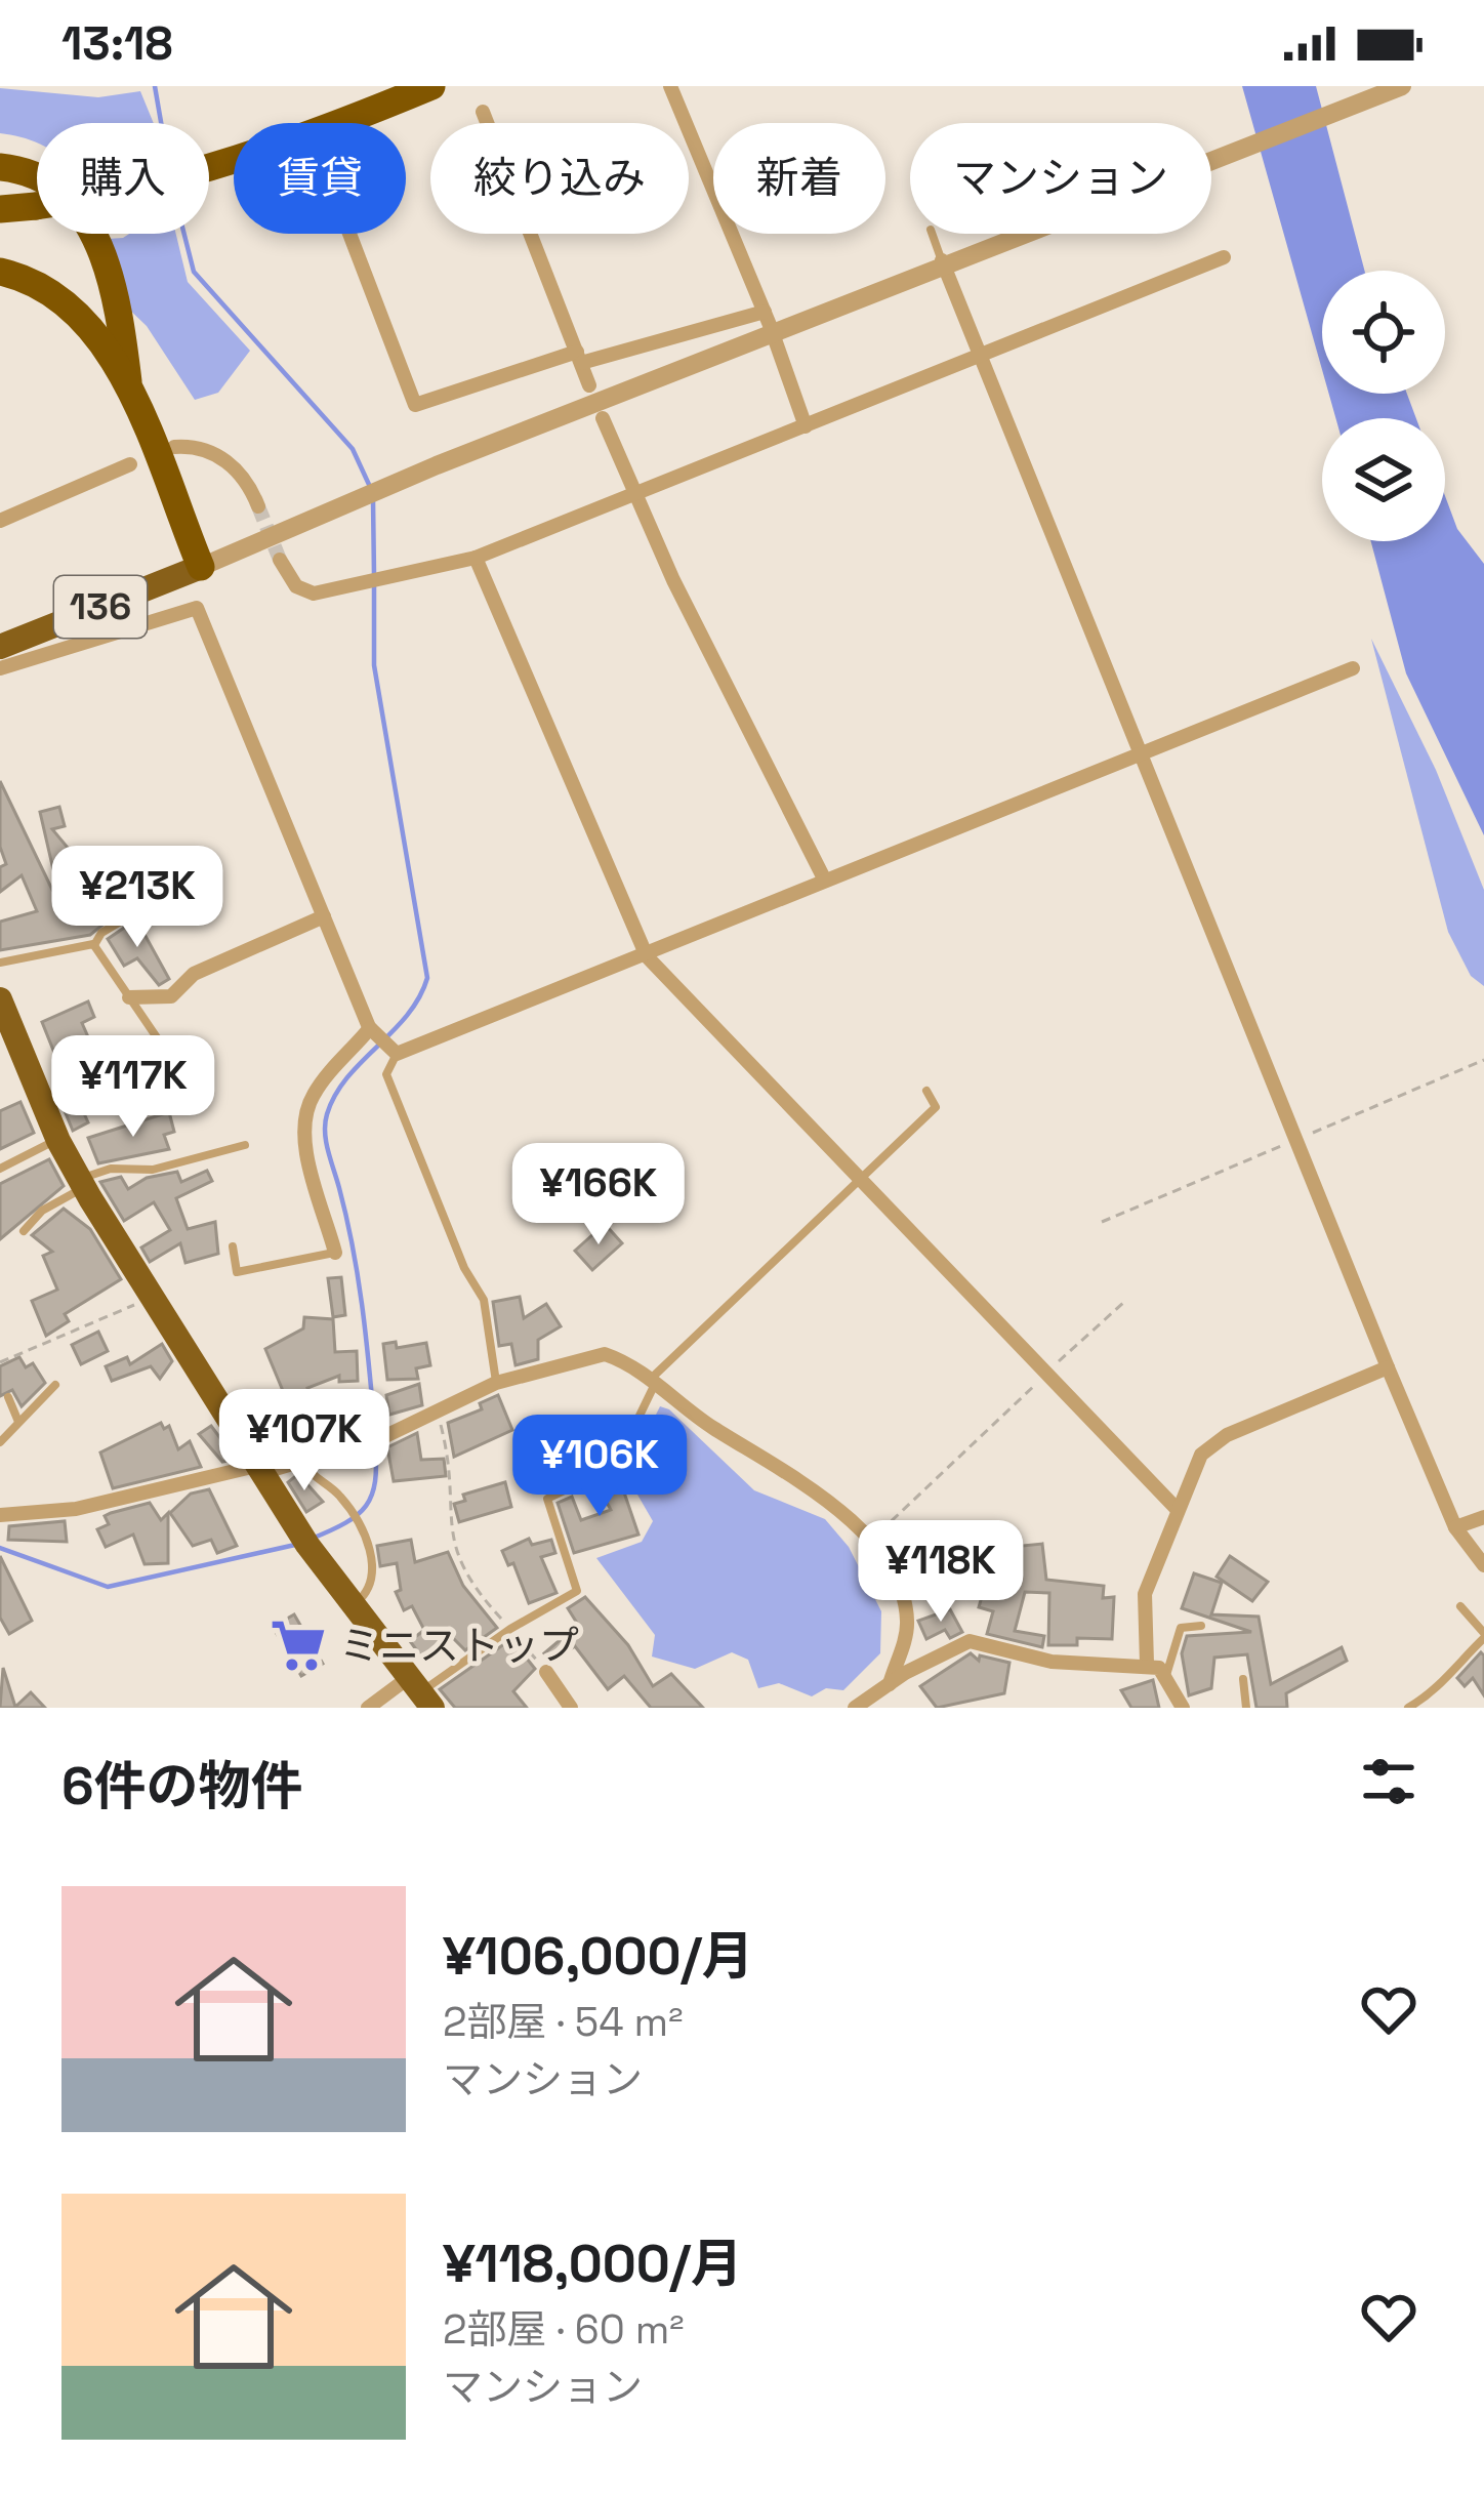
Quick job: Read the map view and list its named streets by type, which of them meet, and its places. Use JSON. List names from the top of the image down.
{
  "streets": {
    "highway": ["136"]
  },
  "places": {
    "supermarket": ["ミニストップ"]
  },
  "page": {
    "status": "13:18",
    "chip": [
      "購入",
      "賃貸",
      "絞り込み",
      "新着",
      "マンション"
    ],
    "price": [
      "¥213K",
      "¥117K",
      "¥166K",
      "¥107K",
      "¥106K",
      "¥118K"
    ],
    "heading": "6件の物件",
    "list": [
      {
        "name": "¥106,000/月",
        "note": "2部屋 · 54 m² · マンション"
      },
      {
        "name": "¥118,000/月",
        "note": "2部屋 · 60 m² · マンション"
      }
    ]
  }
}
